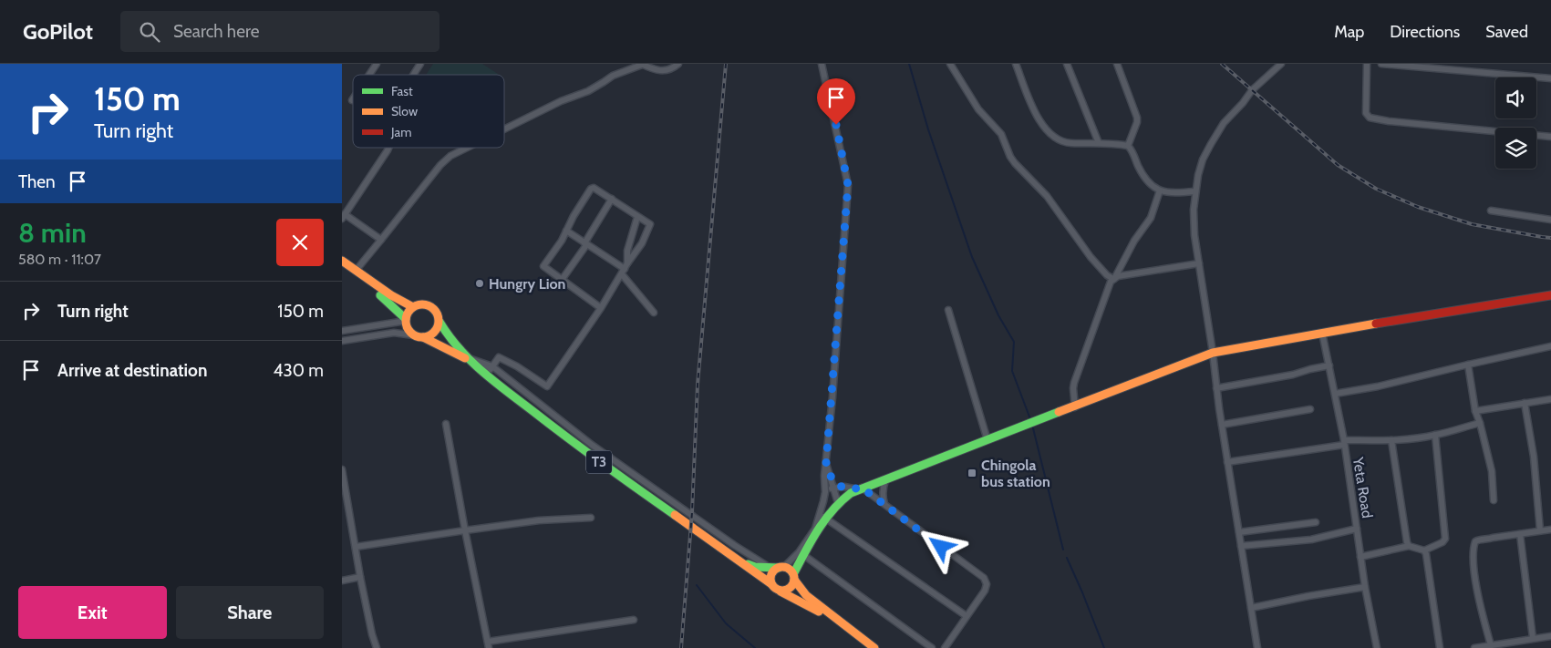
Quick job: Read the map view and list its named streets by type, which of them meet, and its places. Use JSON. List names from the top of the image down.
{
  "streets": {
    "main road": ["T3"],
    "street": ["Yeta Road"]
  },
  "places": {
    "other": ["Hungry Lion"],
    "transit": ["Chingola bus station"]
  },
  "legend": ["Fast", "Slow", "Jam"],
  "page": {
    "header": "GoPilot",
    "search": "Search here",
    "nav": ["Map", "Directions", "Saved"],
    "turn": ["150 m", "Turn right"],
    "then": "Then",
    "heading": ["8 min", "580 m · 11:07"],
    "list": [
      {
        "name": "Turn right",
        "value": "150 m"
      },
      {
        "name": "Arrive at destination",
        "value": "430 m"
      }
    ],
    "buttons": ["Exit", "Share"]
  }
}
